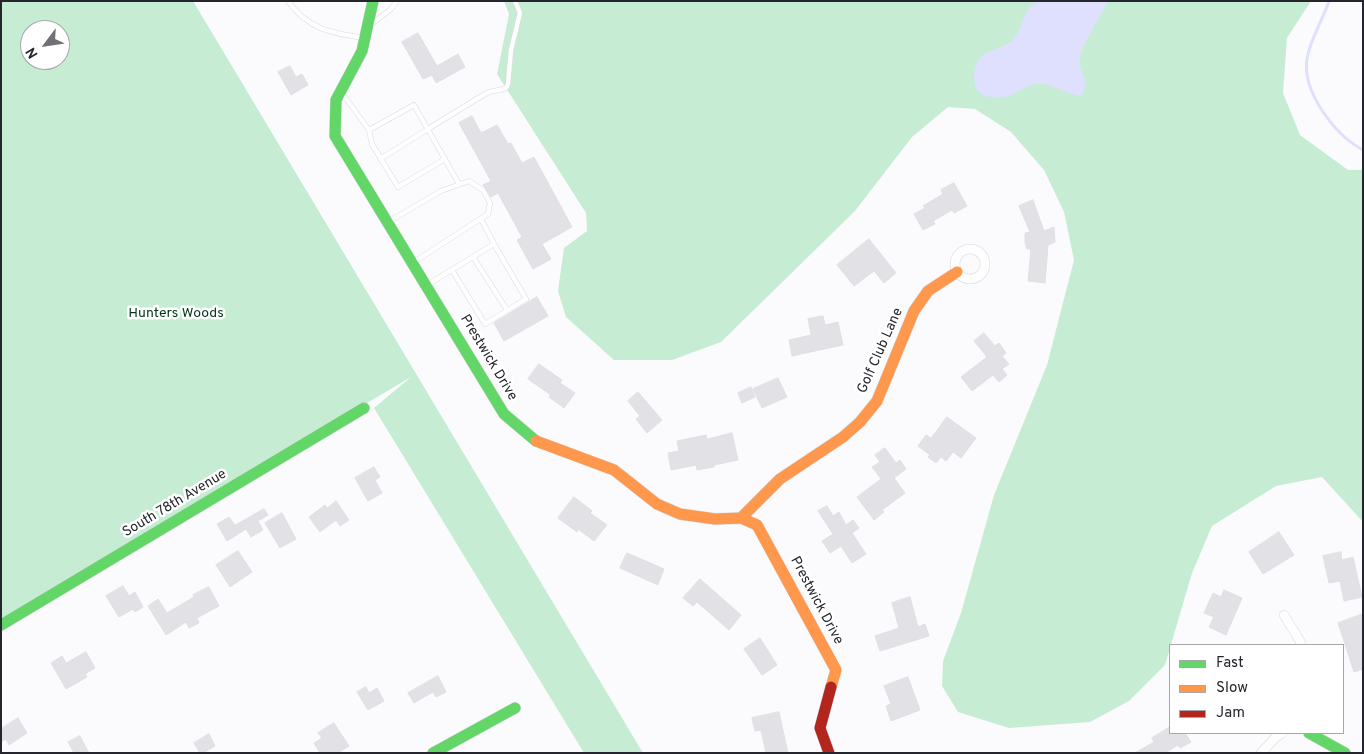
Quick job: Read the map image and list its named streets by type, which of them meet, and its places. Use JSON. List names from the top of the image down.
{
  "streets": {
    "street": ["Golf Club Lane", "Prestwick Drive", "South 78th Avenue"]
  },
  "crossings": [
    ["Golf Club Lane", "Prestwick Drive"]
  ],
  "parks": ["Hunters Woods"],
  "legend": ["Fast", "Slow", "Jam"],
  "north": "bottom left"
}
